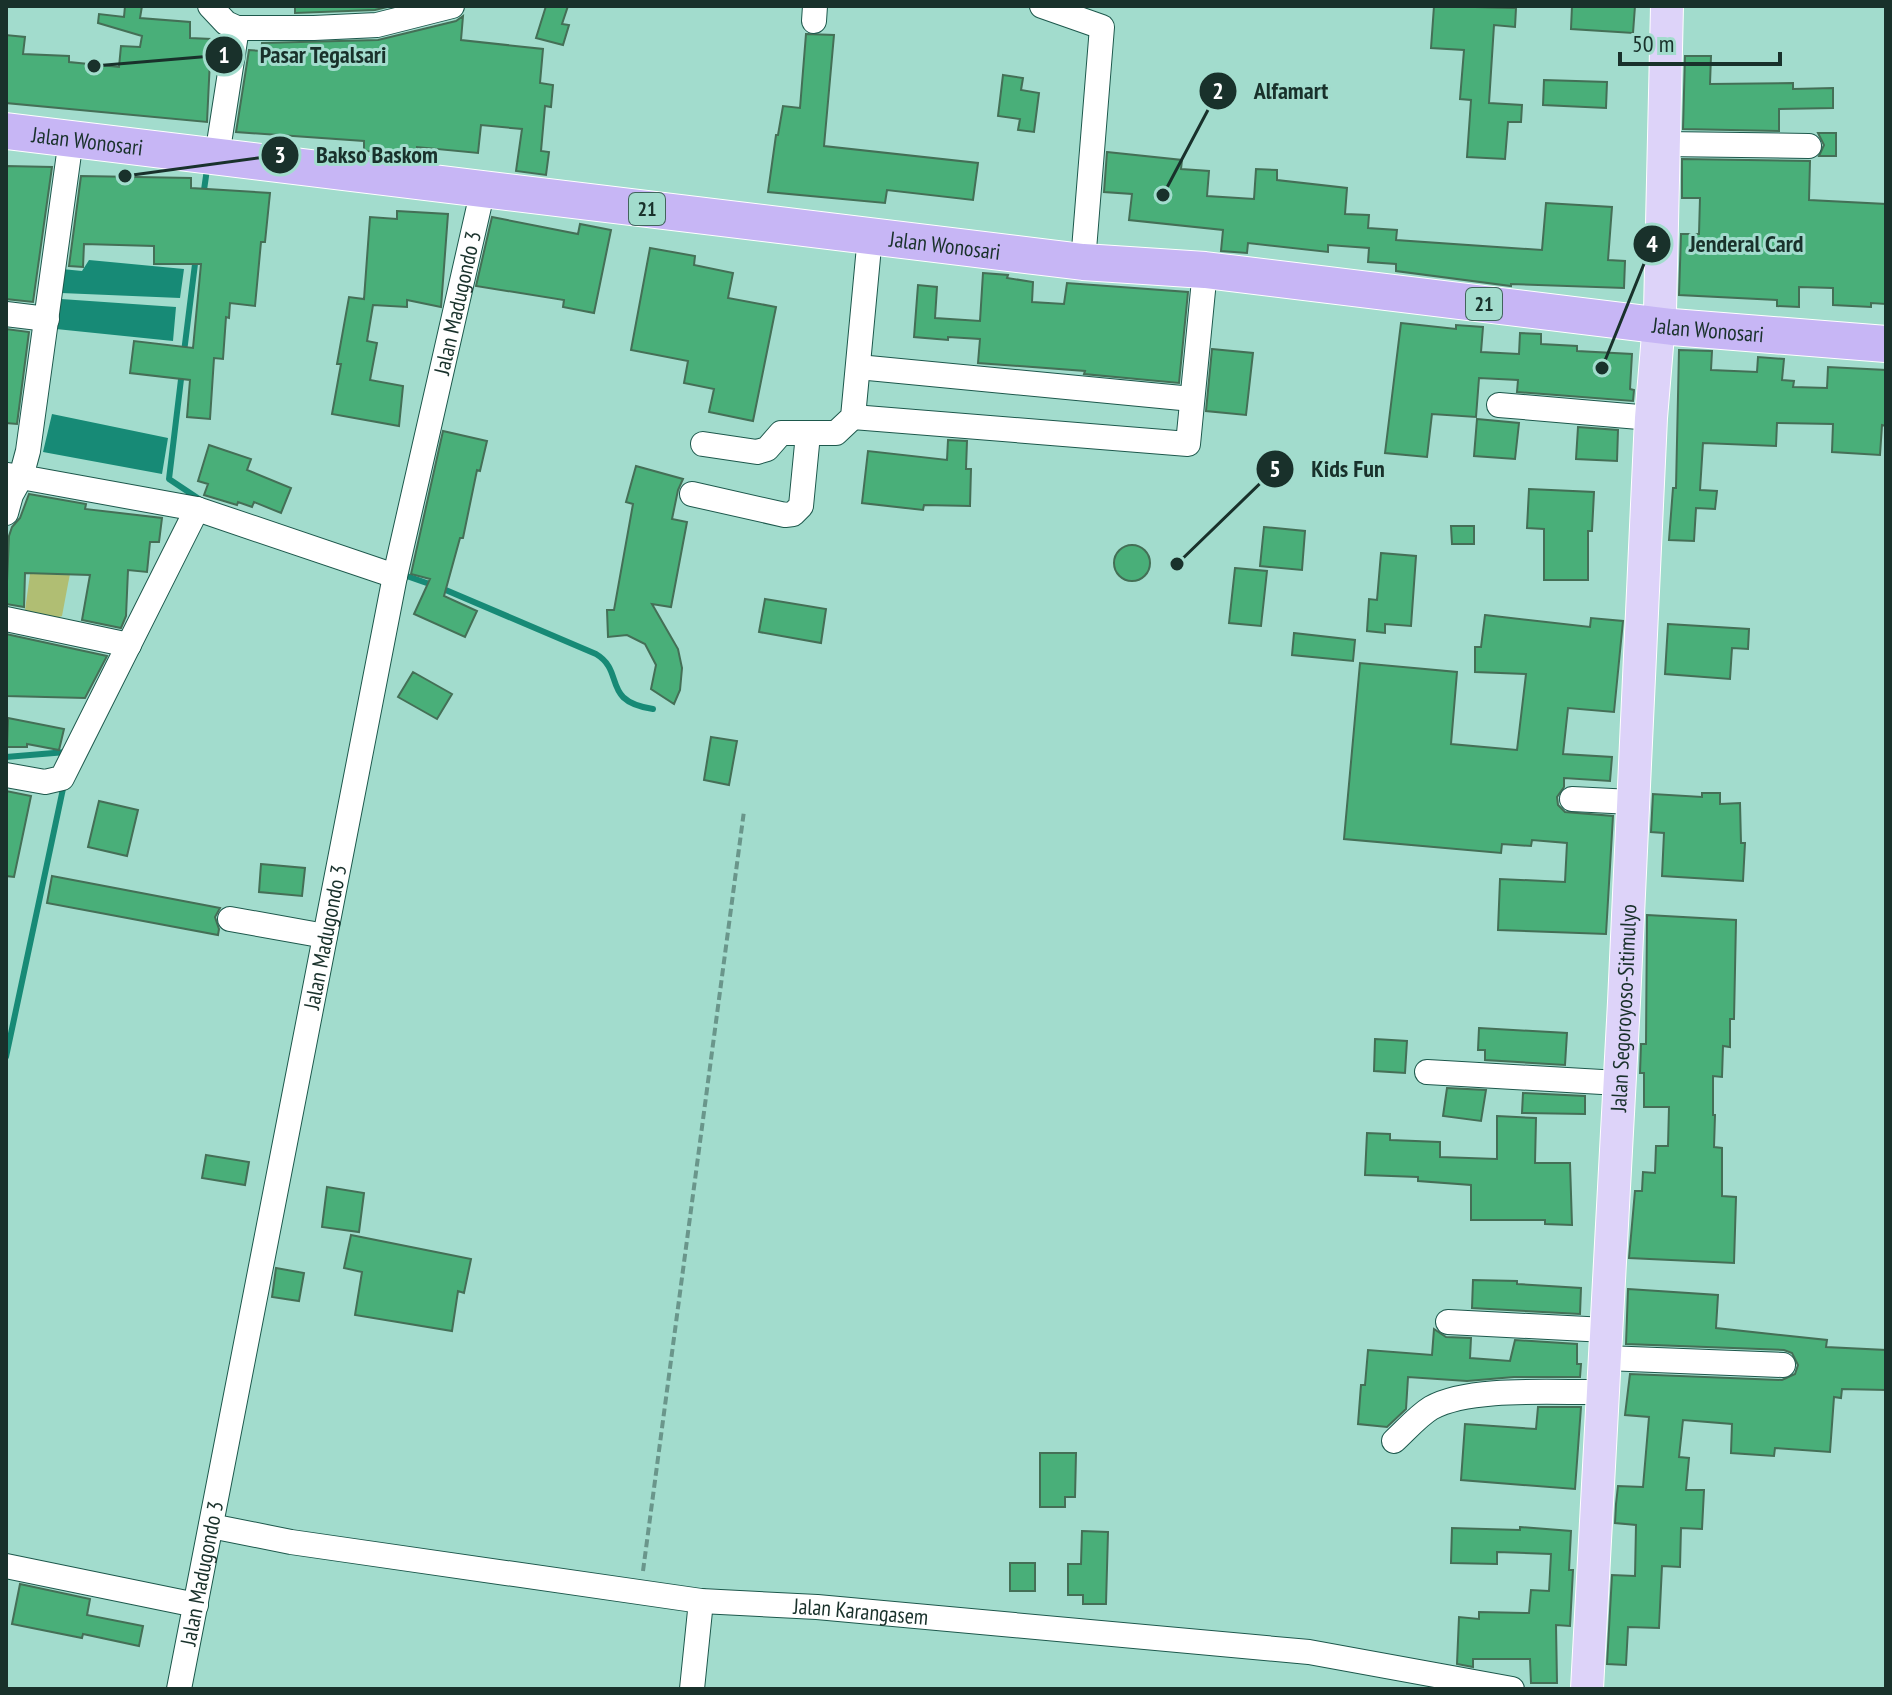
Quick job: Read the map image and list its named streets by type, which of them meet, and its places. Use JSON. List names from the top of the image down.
{
  "streets": {
    "highway": ["Jalan Wonosari", "21"],
    "main road": ["Jalan Segoroyoso-Sitimulyo"],
    "street": ["Jalan Madugondo 3", "Jalan Karangasem"]
  },
  "crossings": [
    ["Jalan Wonosari", "Jalan Madugondo 3"],
    ["Jalan Wonosari", "Jalan Segoroyoso-Sitimulyo"],
    ["Jalan Madugondo 3", "Jalan Karangasem"]
  ],
  "places": [
    "Pasar Tegalsari",
    "Bakso Baskom",
    "Alfamart",
    "Jenderal Card",
    "Kids Fun"
  ],
  "scale_bar": "50 m"
}
